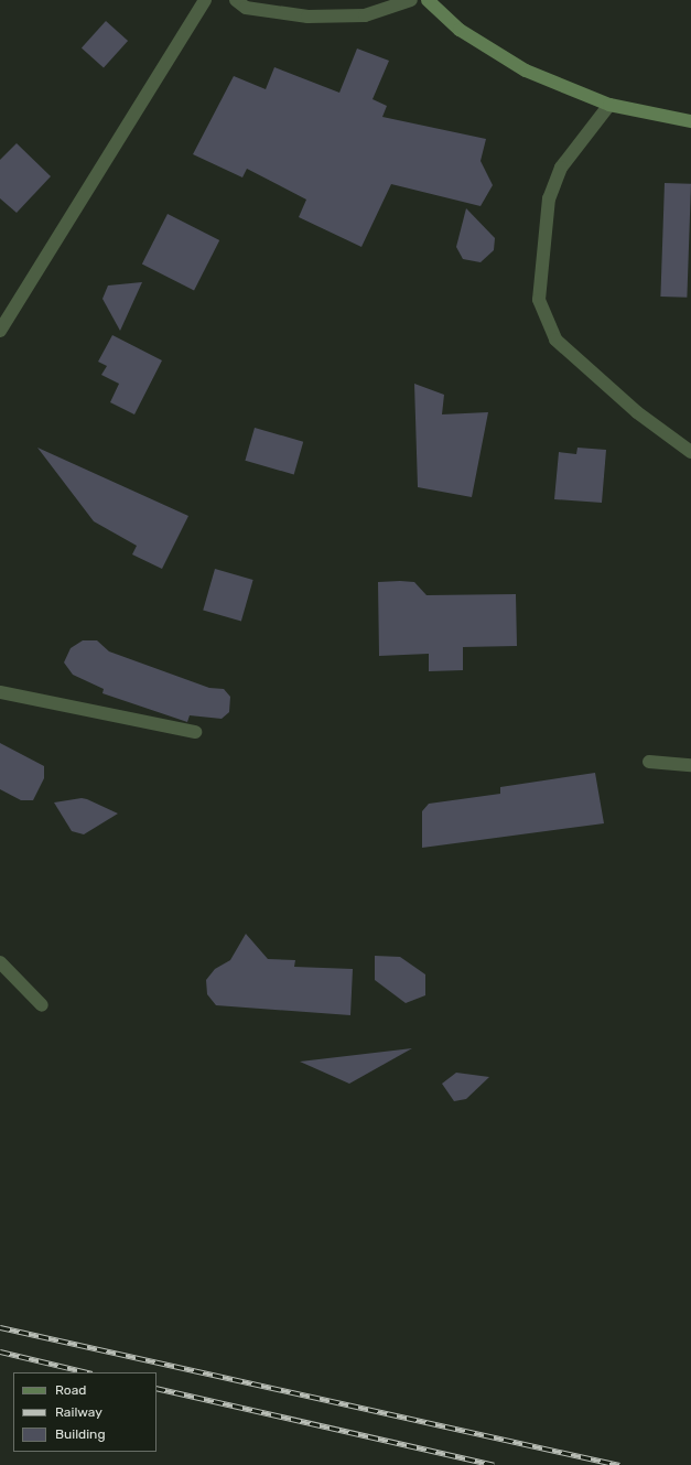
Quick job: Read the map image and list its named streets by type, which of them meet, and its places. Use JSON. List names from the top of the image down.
{
  "legend": ["Road", "Railway", "Building"]
}
